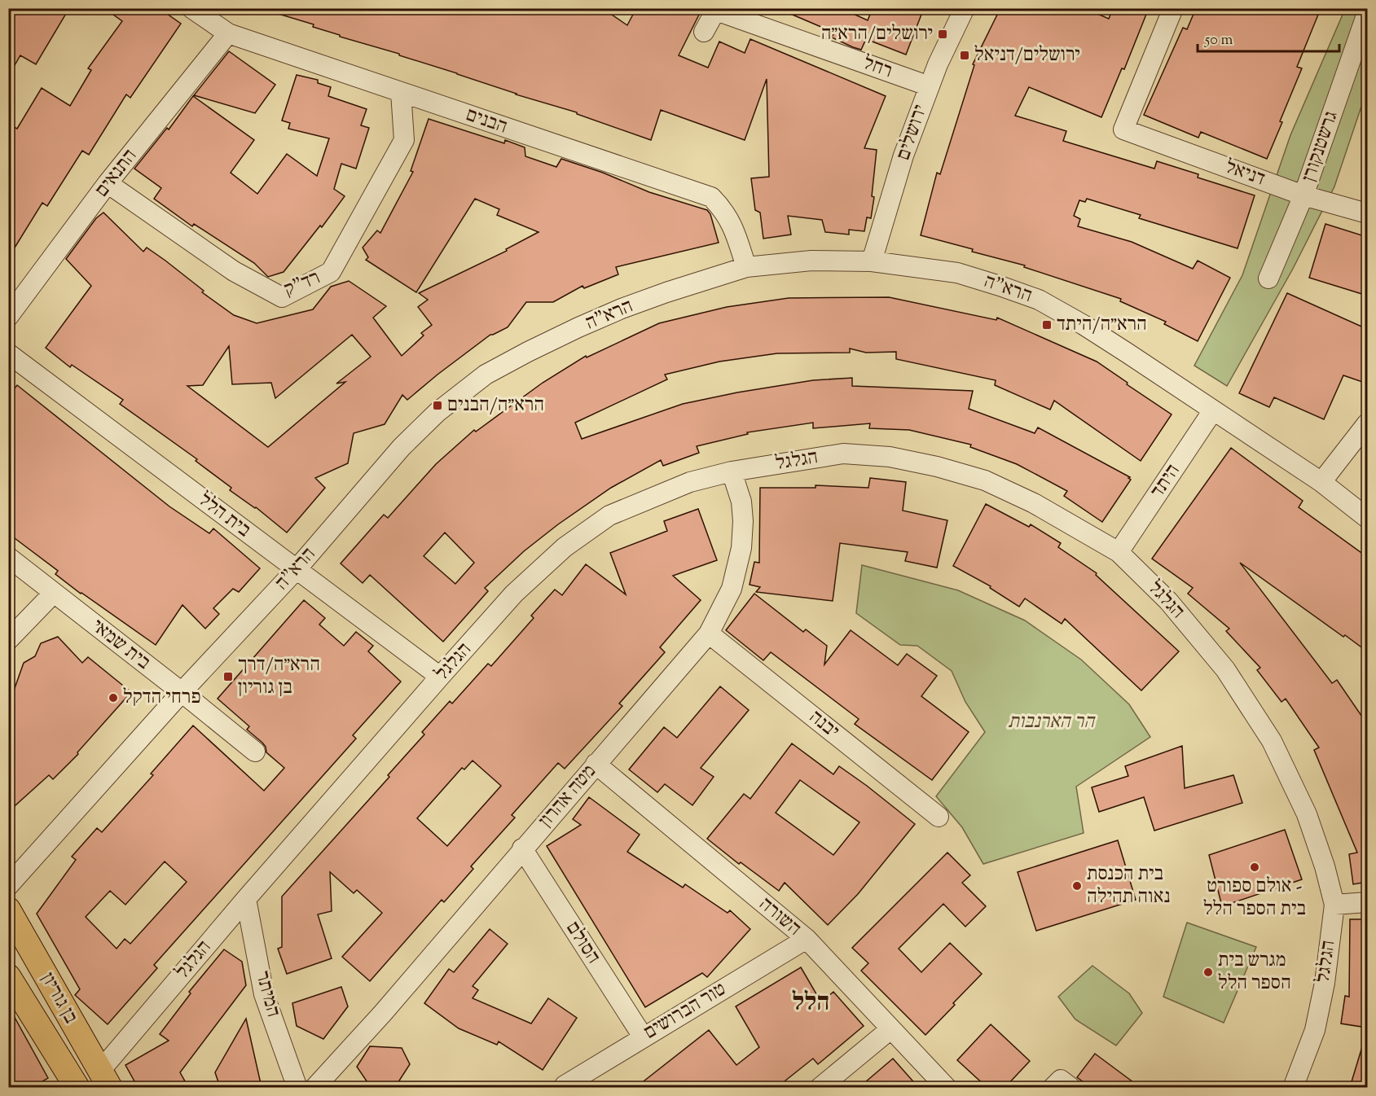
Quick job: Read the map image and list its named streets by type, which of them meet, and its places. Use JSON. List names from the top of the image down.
{
  "streets": {
    "main road": ["בן גוריון"],
    "street": [
      "רחל",
      "הבנים",
      "ירושלים",
      "גרשטנקורן",
      "התנאים",
      "דניאל",
      "רד\"ק",
      "הרא\"ה",
      "הגלגל",
      "היתד",
      "בית הלל",
      "בית שמאי",
      "יבנה",
      "מטה אהרון",
      "השורה",
      "הסולם",
      "המיתר",
      "טור הברושים"
    ]
  },
  "crossings": [
    ["רחל", "ירושלים"],
    ["הבנים", "התנאים"],
    ["הבנים", "רד\"ק"],
    ["הבנים", "הרא\"ה"],
    ["ירושלים", "הרא\"ה"],
    ["גרשטנקורן", "דניאל"],
    ["התנאים", "רד\"ק"],
    ["הרא\"ה", "היתד"],
    ["הרא\"ה", "בית הלל"],
    ["הרא\"ה", "בית שמאי"],
    ["הגלגל", "היתד"],
    ["הגלגל", "בית הלל"],
    ["הגלגל", "מטה אהרון"],
    ["הגלגל", "המיתר"],
    ["הגלגל", "בן גוריון"],
    ["יבנה", "מטה אהרון"],
    ["מטה אהרון", "השורה"],
    ["מטה אהרון", "הסולם"],
    ["השורה", "טור הברושים"],
    ["הסולם", "טור הברושים"]
  ],
  "districts": ["הלל"],
  "parks": ["הר הארנבות"],
  "places": {
    "transit": [
      "ירושלים/הרא״ה",
      "ירושלים/דניאל",
      "הרא״ה/היתד",
      "הרא״ה/הבנים",
      "הרא״ה/דרך בן גוריון"
    ],
    "other": [
      "פרחי הדקל",
      "אולם ספורט - בית הספר הלל",
      "בית הכנסת נאוה תהילה",
      "מגרש בית הספר הלל"
    ]
  },
  "scale_bar": "50 m"
}
